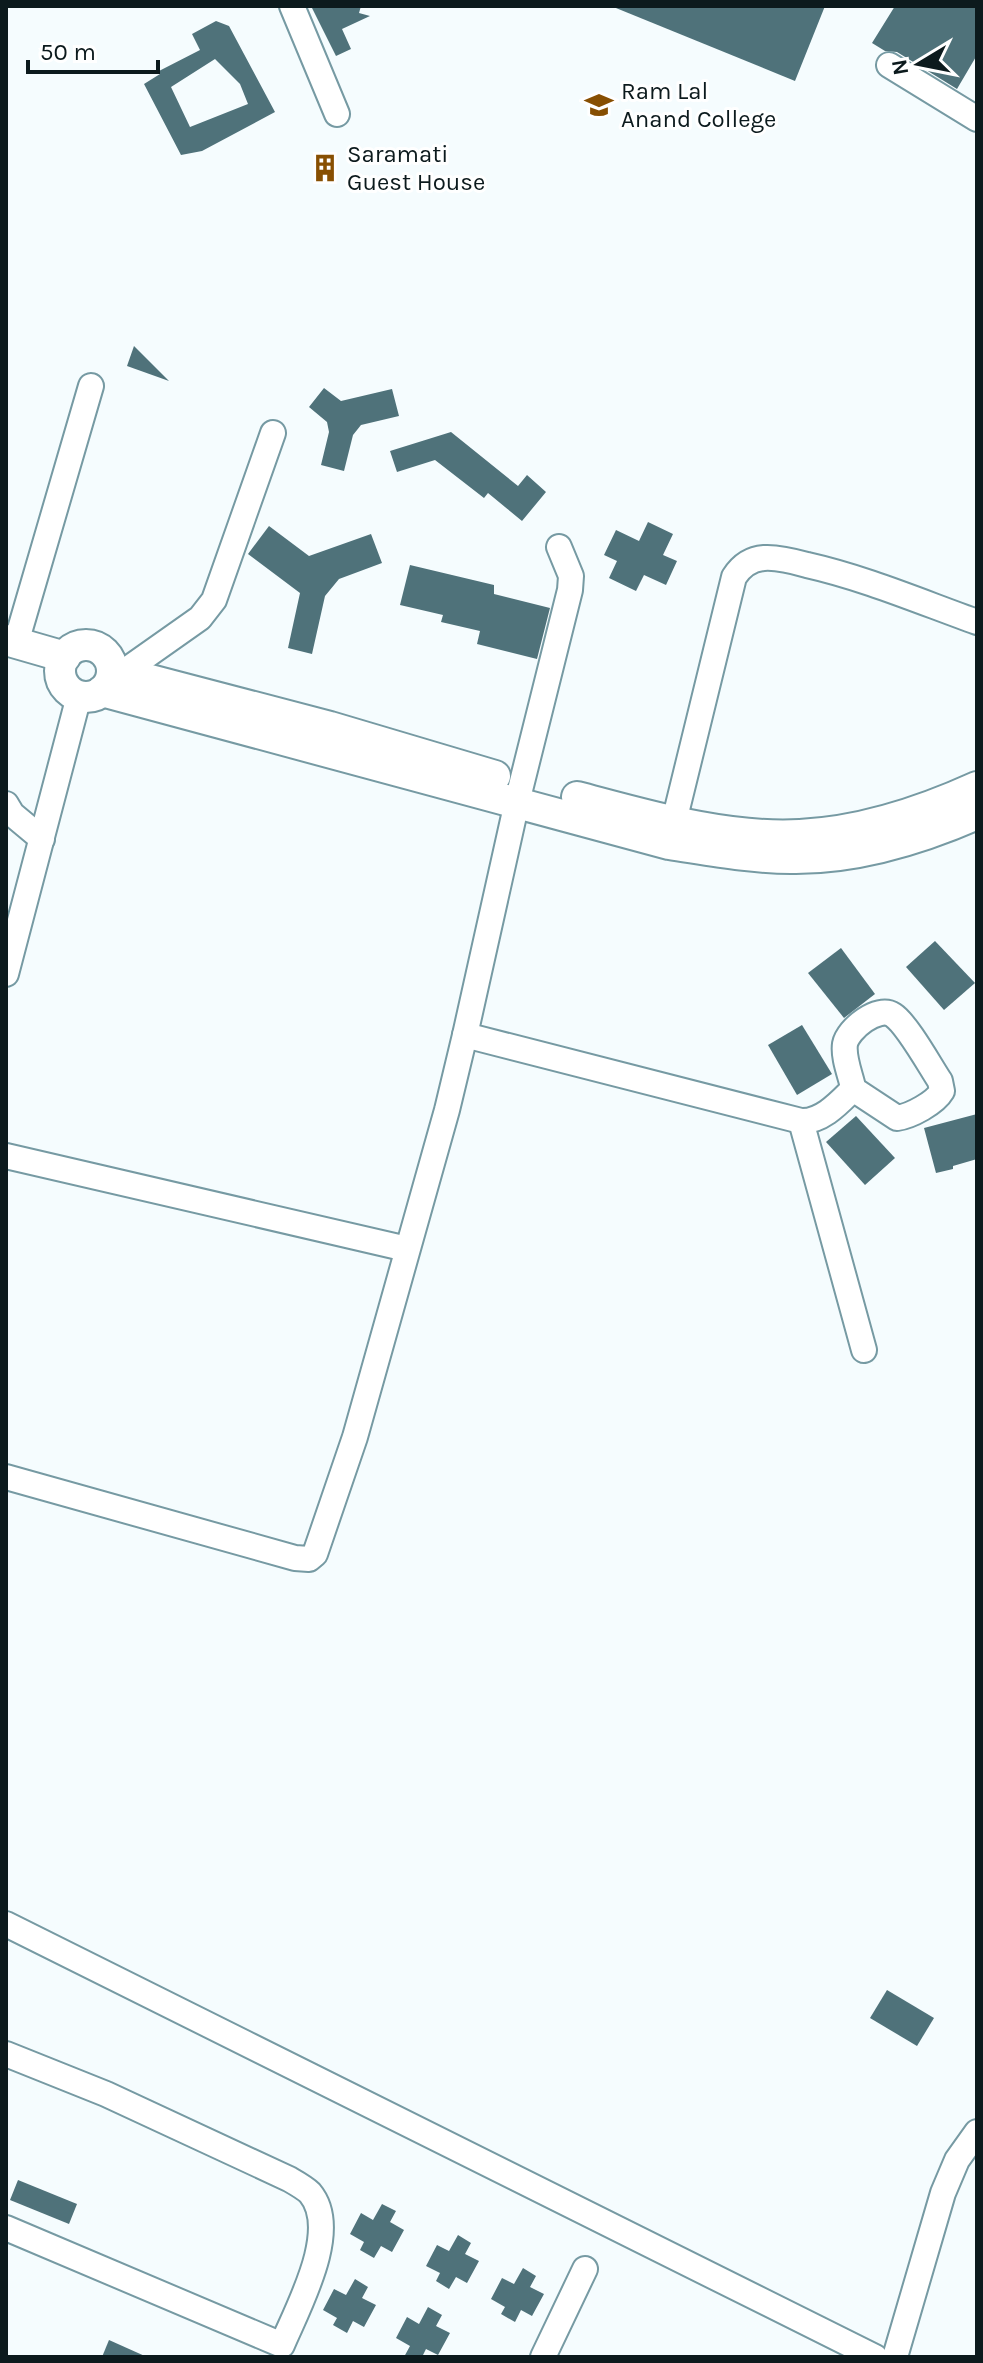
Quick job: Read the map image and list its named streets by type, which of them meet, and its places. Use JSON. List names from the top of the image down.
{
  "places": {
    "school or university": ["Ram Lal Anand College"],
    "building": ["Saramati Guest House"]
  },
  "scale_bar": "50 m",
  "north": "left"
}
